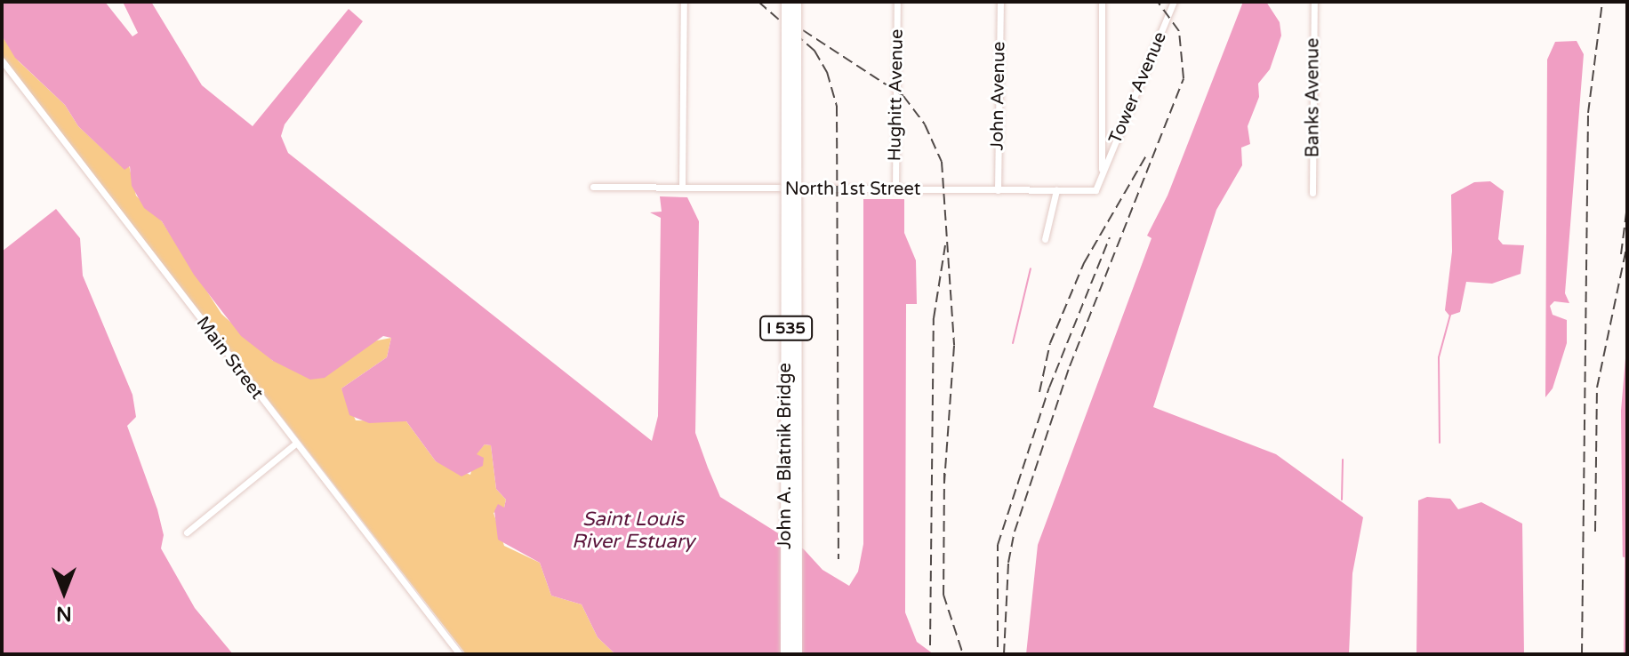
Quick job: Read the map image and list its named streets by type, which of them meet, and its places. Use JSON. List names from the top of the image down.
{
  "streets": {
    "highway": ["I 535", "John A. Blatnik Bridge"],
    "street": [
      "Tower Avenue",
      "Hughitt Avenue",
      "John Avenue",
      "Banks Avenue",
      "North 1st Street",
      "Main Street"
    ]
  },
  "crossings": [
    ["Tower Avenue", "North 1st Street"],
    ["Hughitt Avenue", "North 1st Street"],
    ["John Avenue", "North 1st Street"]
  ],
  "water": ["Saint Louis River Estuary"],
  "north": "bottom"
}
